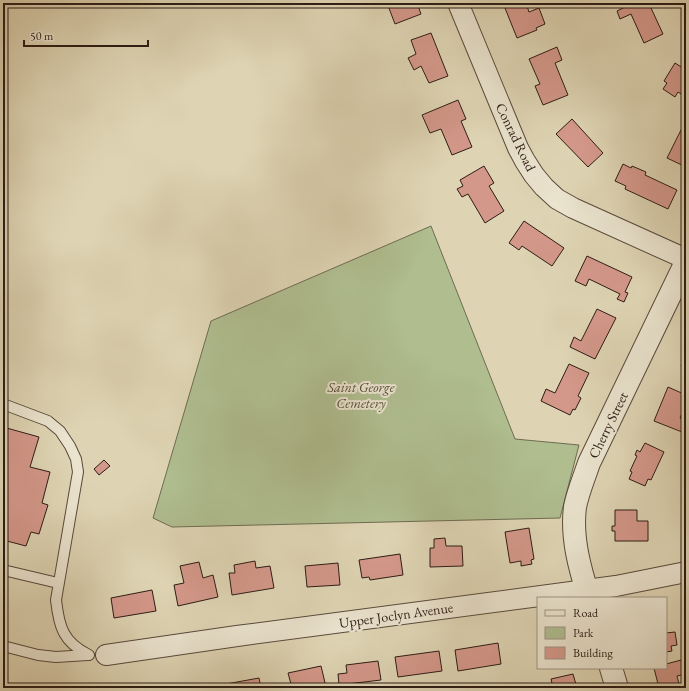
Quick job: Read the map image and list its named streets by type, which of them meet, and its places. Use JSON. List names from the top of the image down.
{
  "streets": {
    "street": ["Conrad Road", "Cherry Street", "Upper Joclyn Avenue"]
  },
  "crossings": [
    ["Cherry Street", "Upper Joclyn Avenue"]
  ],
  "parks": ["Saint George Cemetery"],
  "legend": ["Road", "Park", "Building"],
  "scale_bar": "50 m"
}
